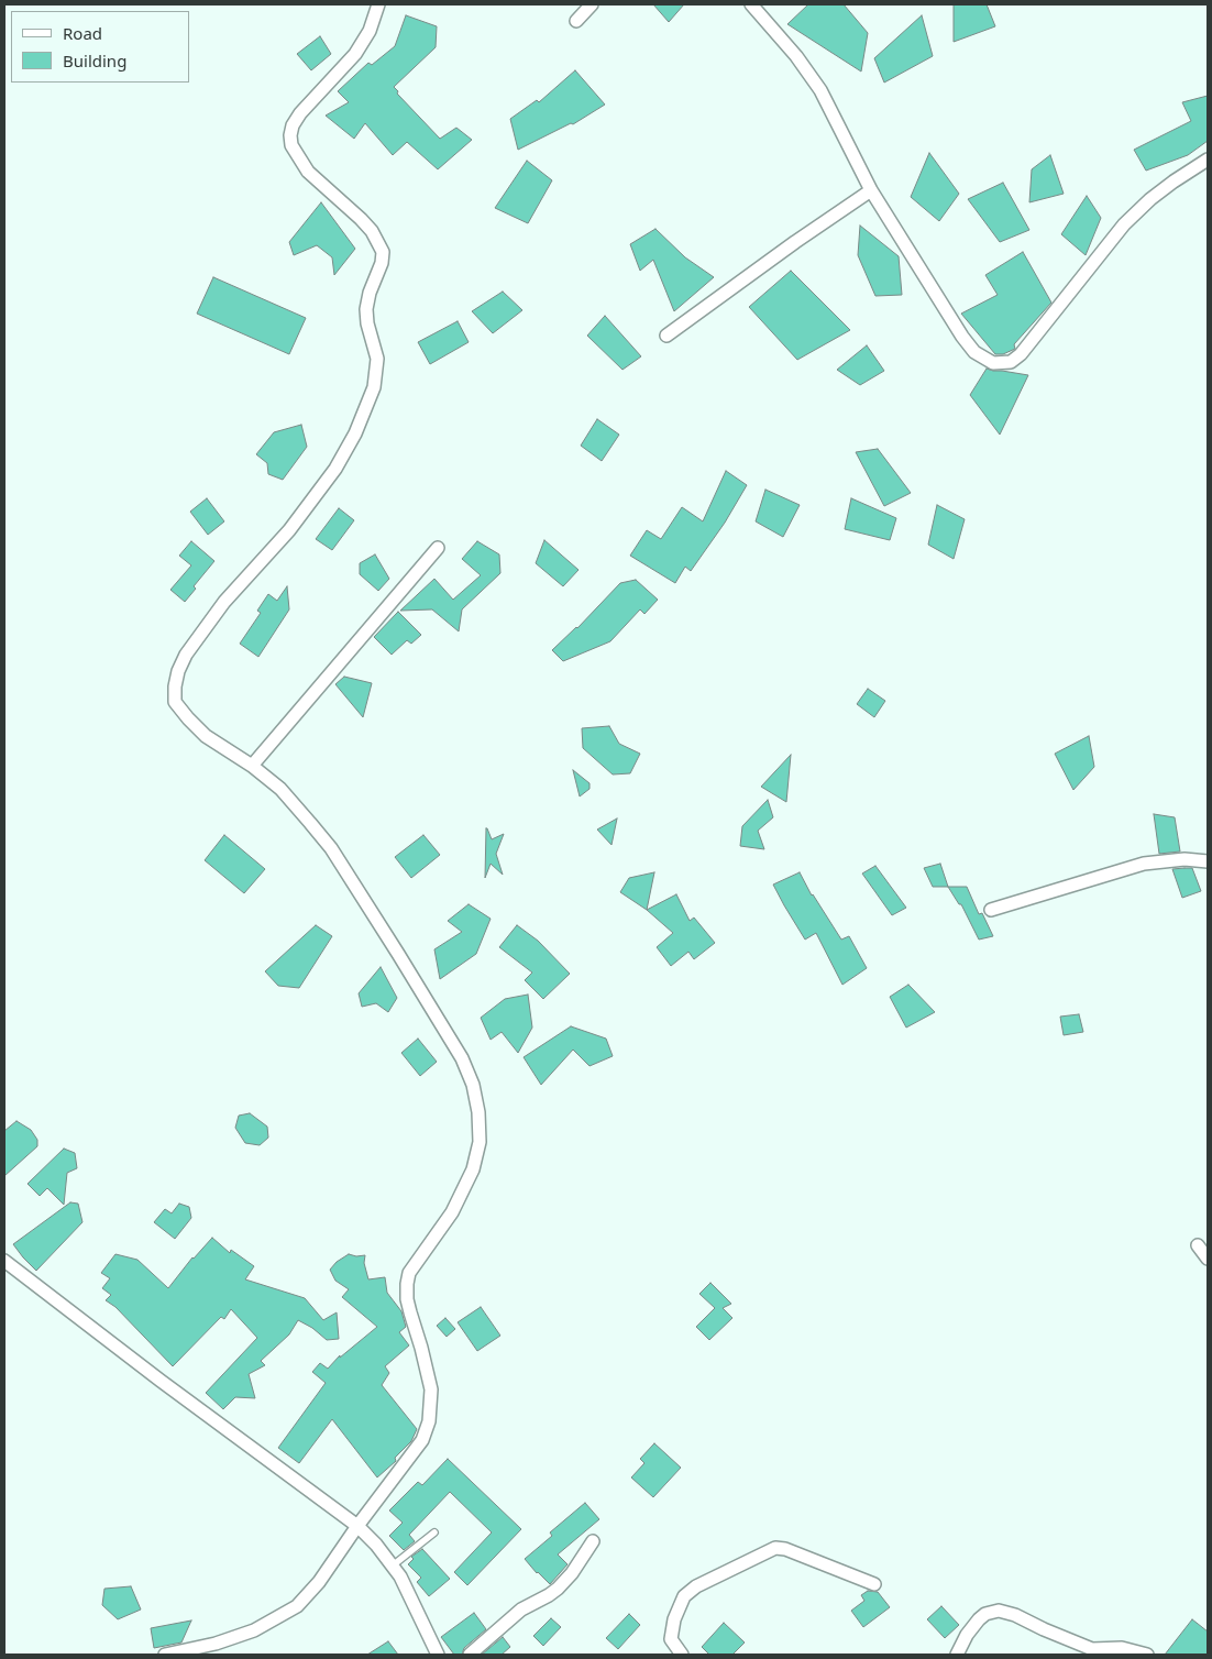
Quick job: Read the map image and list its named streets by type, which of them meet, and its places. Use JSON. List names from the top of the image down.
{
  "legend": ["Road", "Building"]
}
